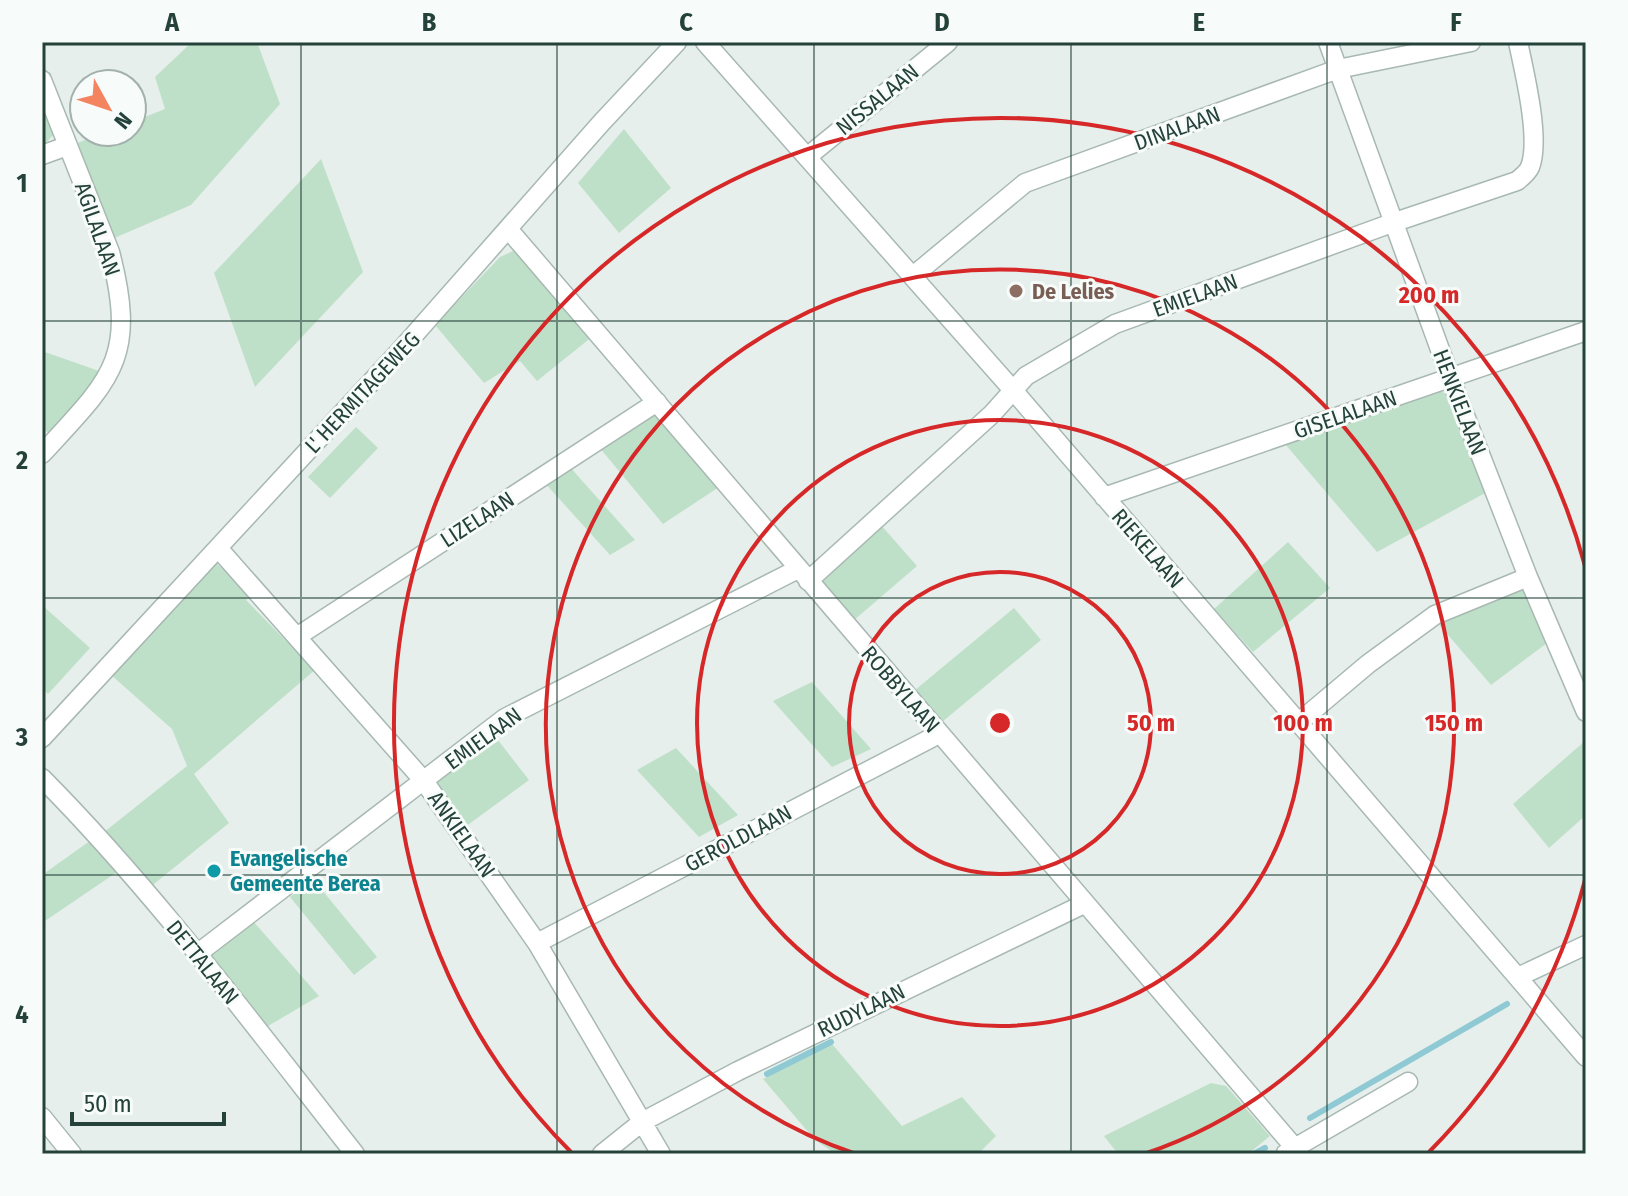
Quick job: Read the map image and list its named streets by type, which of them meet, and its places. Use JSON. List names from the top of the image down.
{
  "streets": {
    "street": [
      "NISSALAAN",
      "DINALAAN",
      "AGILALAAN",
      "EMIELAAN",
      "L' HERMITAGEWEG",
      "HENKIELAAN",
      "GISELALAAN",
      "LIZELAAN",
      "RIEKELAAN",
      "ROBBYLAAN",
      "ANKIELAAN",
      "GEROLDLAAN",
      "DETTALAAN",
      "RUDYLAAN"
    ]
  },
  "crossings": [
    ["NISSALAAN", "RIEKELAAN"],
    ["DINALAAN", "HENKIELAAN"],
    ["DINALAAN", "RIEKELAAN"],
    ["EMIELAAN", "HENKIELAAN"],
    ["EMIELAAN", "RIEKELAAN"],
    ["EMIELAAN", "ROBBYLAAN"],
    ["EMIELAAN", "ANKIELAAN"],
    ["EMIELAAN", "DETTALAAN"],
    ["L' HERMITAGEWEG", "ROBBYLAAN"],
    ["L' HERMITAGEWEG", "ANKIELAAN"],
    ["HENKIELAAN", "GISELALAAN"],
    ["GISELALAAN", "RIEKELAAN"],
    ["LIZELAAN", "ROBBYLAAN"],
    ["LIZELAAN", "ANKIELAAN"],
    ["ROBBYLAAN", "GEROLDLAAN"],
    ["ROBBYLAAN", "RUDYLAAN"],
    ["ANKIELAAN", "GEROLDLAAN"],
    ["ANKIELAAN", "RUDYLAAN"]
  ],
  "places": ["De Lelies", "Evangelische Gemeente Berea"],
  "scale_bar": "50 m",
  "north": "bottom right",
  "grid": {
    "columns": [
      "A",
      "B",
      "C",
      "D",
      "E",
      "F"
    ],
    "rows": [
      "1",
      "2",
      "3",
      "4"
    ]
  },
  "rings": [
    "200 m",
    "50 m",
    "100 m",
    "150 m"
  ]
}
